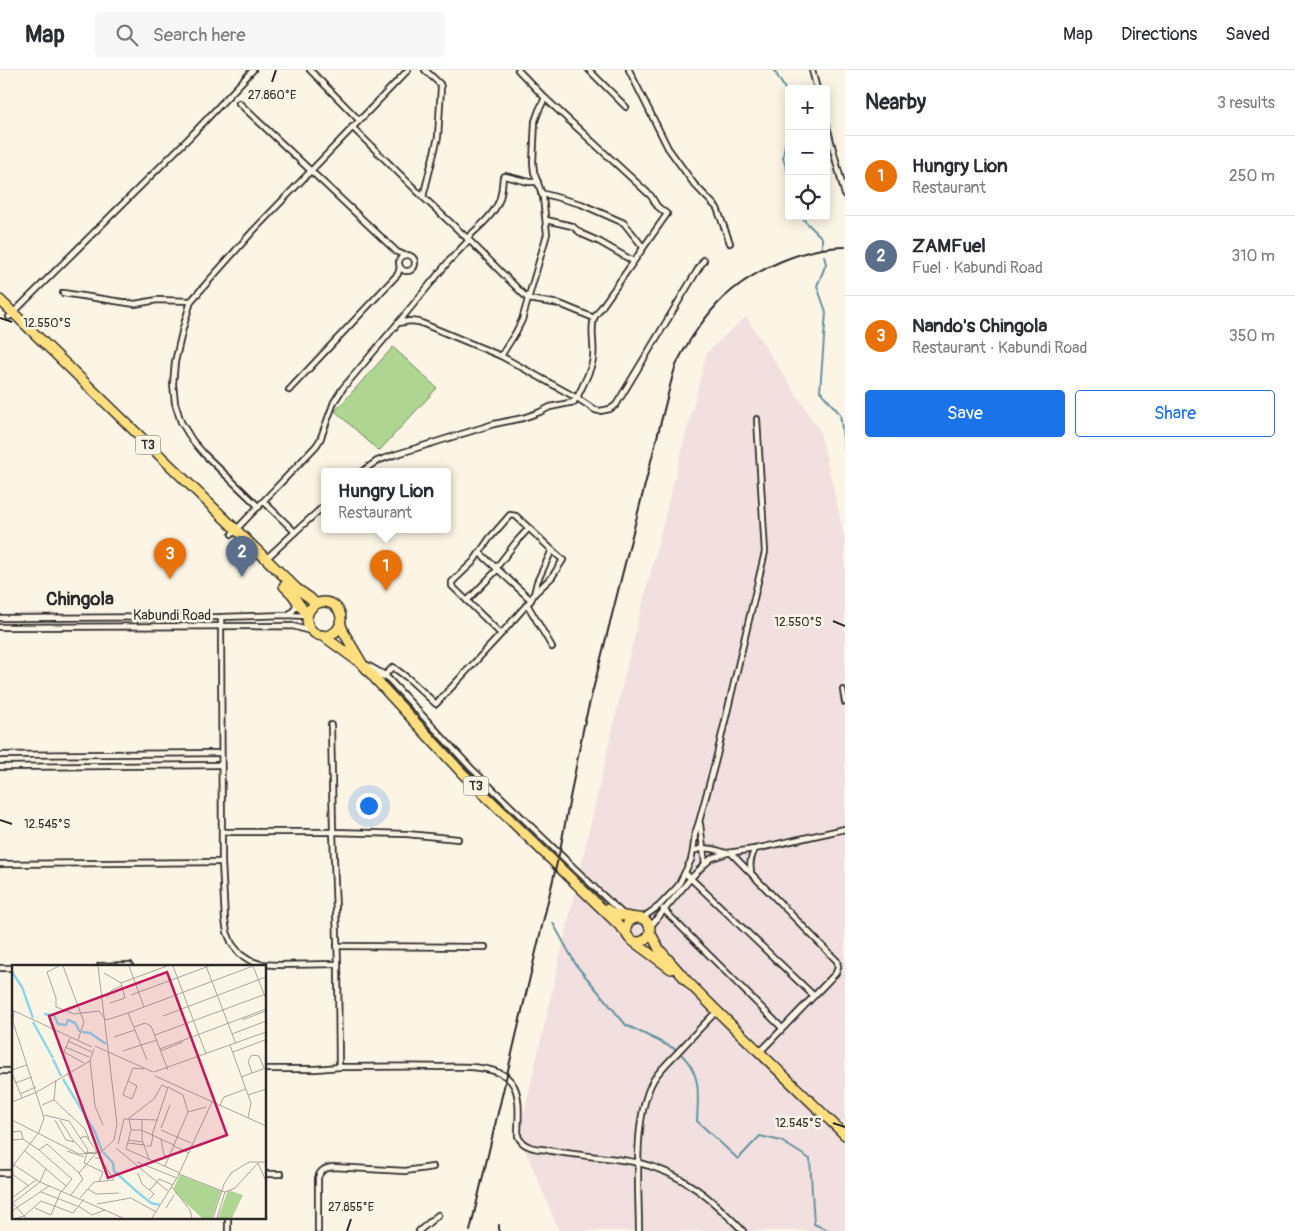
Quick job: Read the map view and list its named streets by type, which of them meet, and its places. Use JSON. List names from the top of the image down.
{
  "streets": {
    "highway": ["T3"],
    "street": ["Kabundi Road"]
  },
  "crossings": [
    ["T3", "Kabundi Road"]
  ],
  "districts": ["Chingola"],
  "page": {
    "header": "Map",
    "search": "Search here",
    "nav": ["Map", "Directions", "Saved"],
    "heading": ["Nearby", "3 results"],
    "map_buttons": ["+", "−"],
    "list": [
      {
        "mark": "1",
        "name": "Hungry Lion",
        "note": "Restaurant",
        "value": "250 m"
      },
      {
        "mark": "2",
        "name": "ZAMFuel",
        "note": "Fuel · Kabundi Road",
        "value": "310 m"
      },
      {
        "mark": "3",
        "name": "Nando's Chingola",
        "note": "Restaurant · Kabundi Road",
        "value": "350 m"
      }
    ],
    "buttons": ["Save", "Share"],
    "popup": ["Hungry Lion", "Restaurant"],
    "pins": ["2", "3", "1"]
  },
  "coordinates": [
    "27.860°E",
    "12.550°S",
    "12.545°S",
    "27.855°E"
  ]
}
